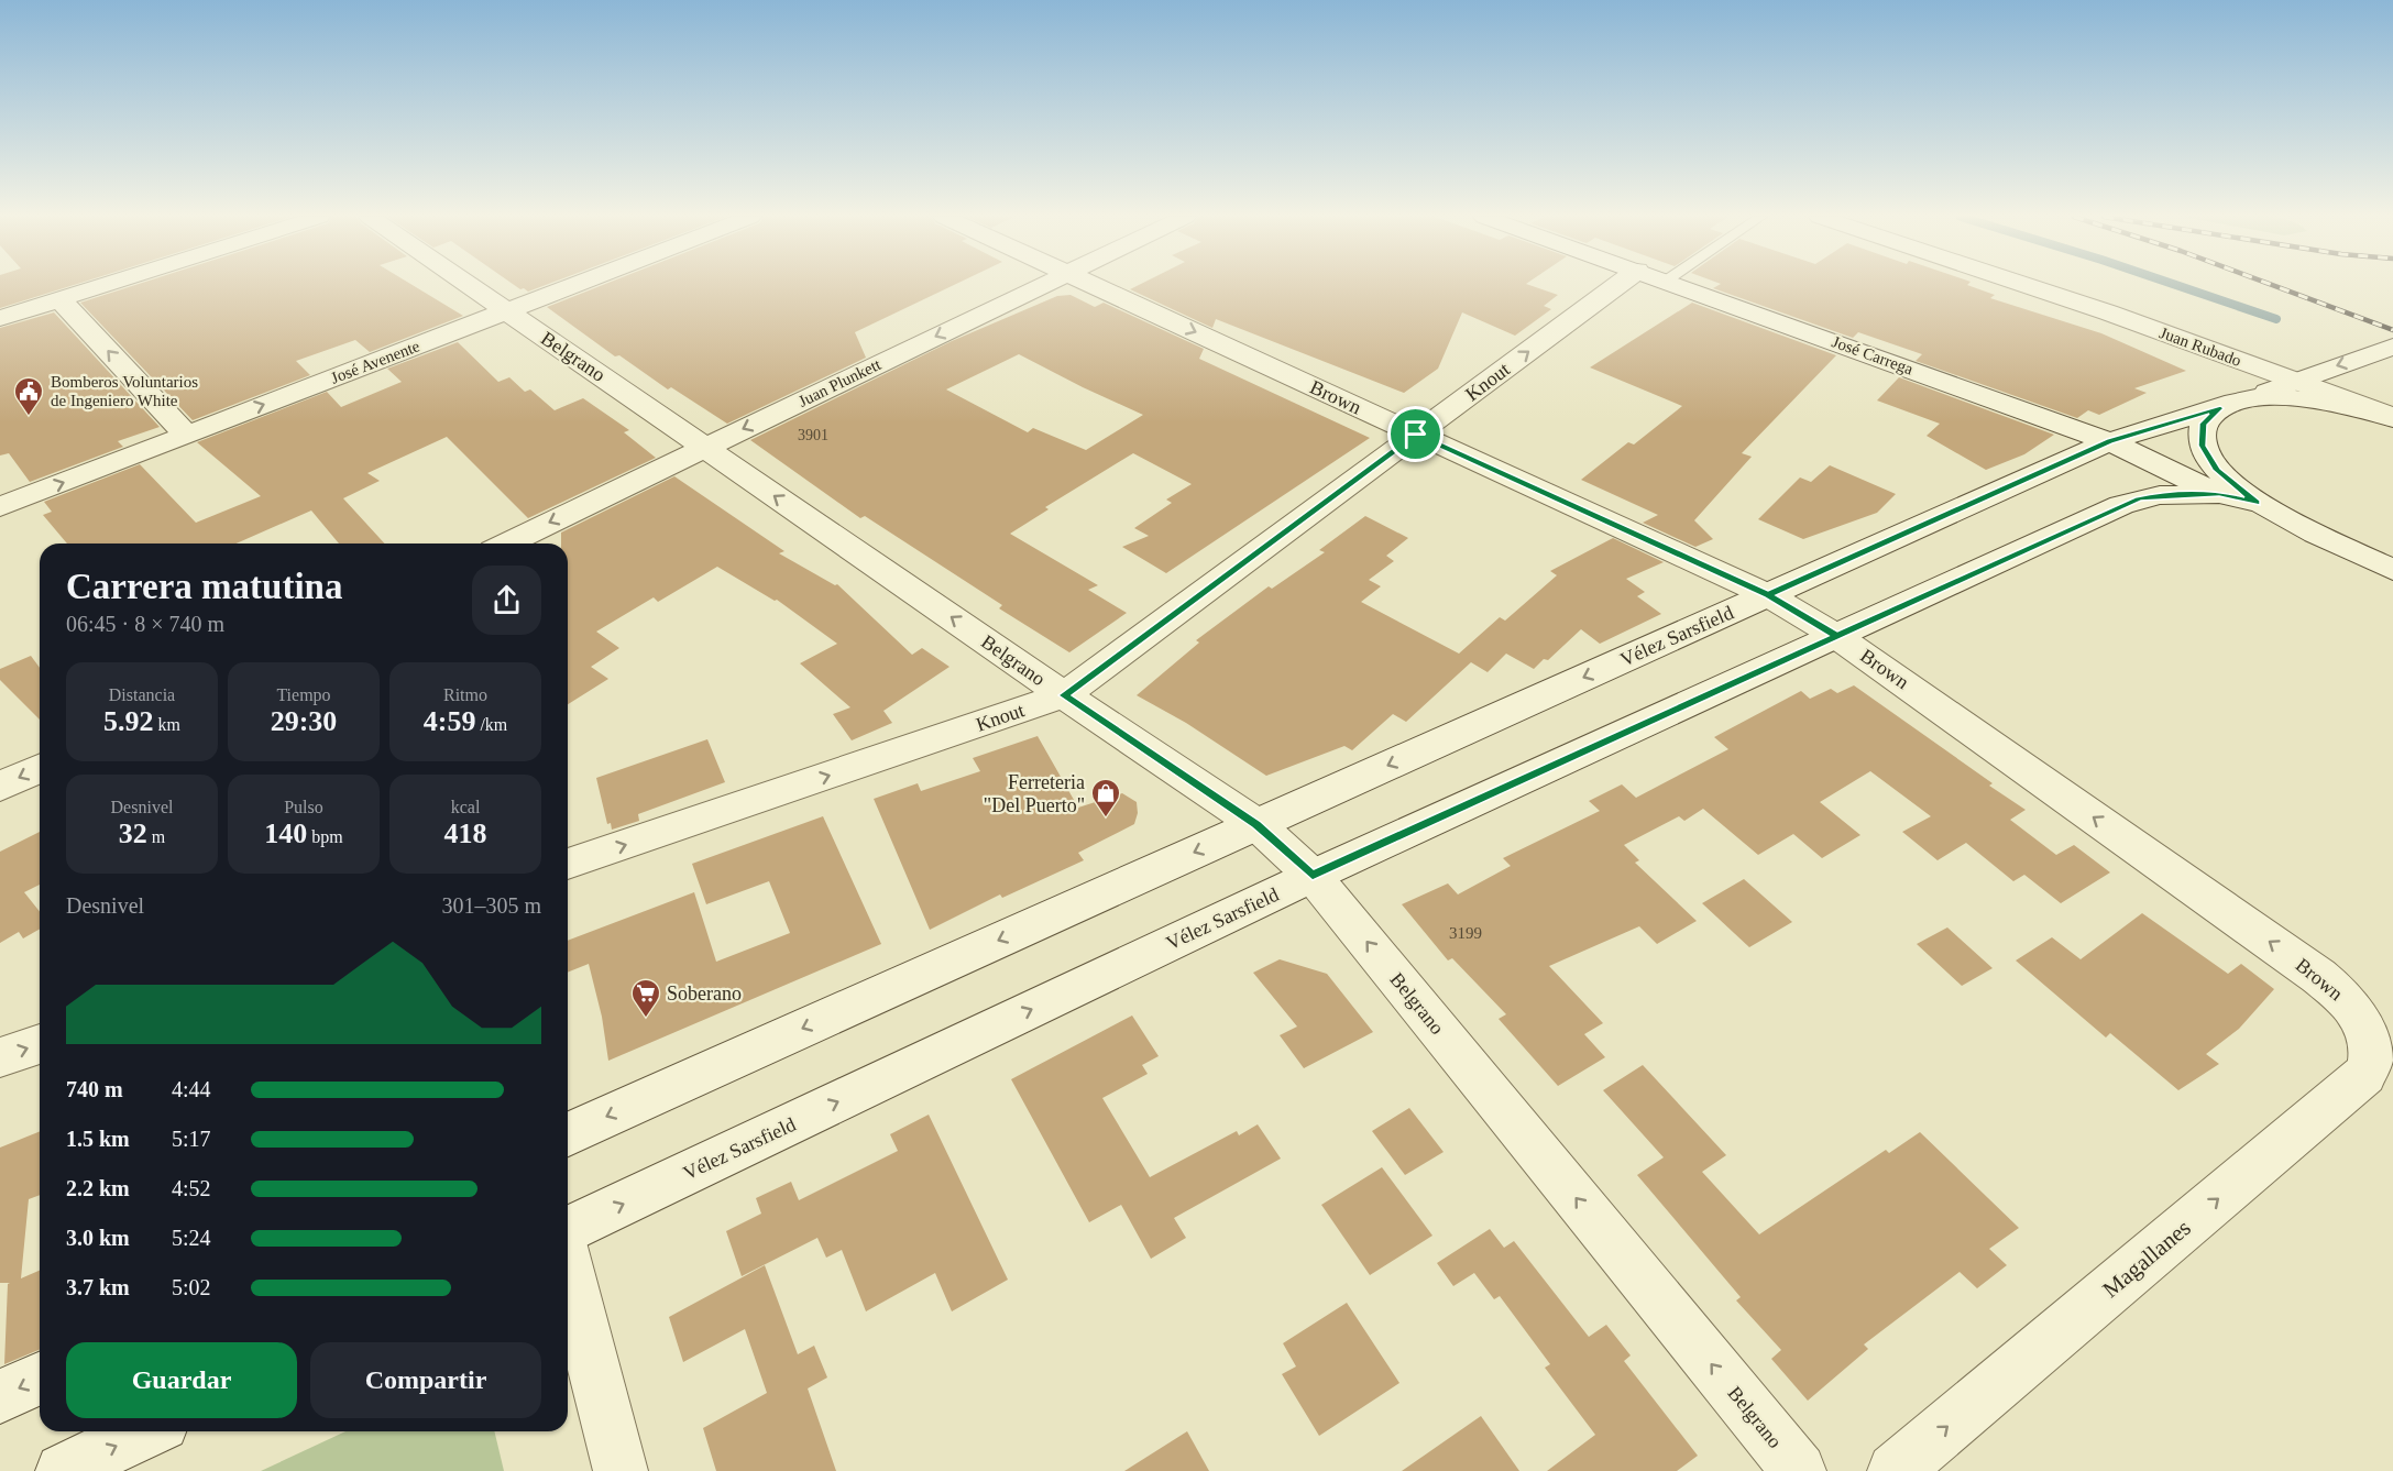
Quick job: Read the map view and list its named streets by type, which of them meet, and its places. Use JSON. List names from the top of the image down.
{
  "streets": {
    "street": [
      "Juan Rubado",
      "José Carrega",
      "Belgrano",
      "José Avenente",
      "Knout",
      "Juan Plunkett",
      "Brown",
      "Vélez Sarsfield",
      "Magallanes"
    ]
  },
  "crossings": [
    ["José Carrega", "Vélez Sarsfield"],
    ["Belgrano", "José Avenente"],
    ["Belgrano", "Knout"],
    ["Belgrano", "Juan Plunkett"],
    ["Belgrano", "Vélez Sarsfield"],
    ["Knout", "Brown"],
    ["Brown", "Vélez Sarsfield"],
    ["Brown", "Magallanes"]
  ],
  "one_way": [
    "Belgrano",
    "José Avenente",
    "Knout",
    "Juan Plunkett",
    "Magallanes"
  ],
  "places": {
    "public building": ["Bomberos Voluntarios de Ingeniero White"],
    "shop": ["Ferreteria \"Del Puerto\""],
    "supermarket": ["Soberano"]
  },
  "house_numbers": ["3901", "3199"],
  "page": {
    "heading": ["Carrera matutina", "06:45 · 8 × 740 m"],
    "stats": [
      ["Distancia", "5.92 km"],
      ["Tiempo", "29:30"],
      ["Ritmo", "4:59 /km"],
      ["Desnivel", "32 m"],
      ["Pulso", "140 bpm"],
      ["kcal", "418"]
    ],
    "chart": ["Desnivel", "301–305 m"],
    "list": [
      {
        "name": "740 m",
        "note": "4:44"
      },
      {
        "name": "1.5 km",
        "note": "5:17"
      },
      {
        "name": "2.2 km",
        "note": "4:52"
      },
      {
        "name": "3.0 km",
        "note": "5:24"
      },
      {
        "name": "3.7 km",
        "note": "5:02"
      }
    ],
    "buttons": ["Guardar", "Compartir"]
  }
}
